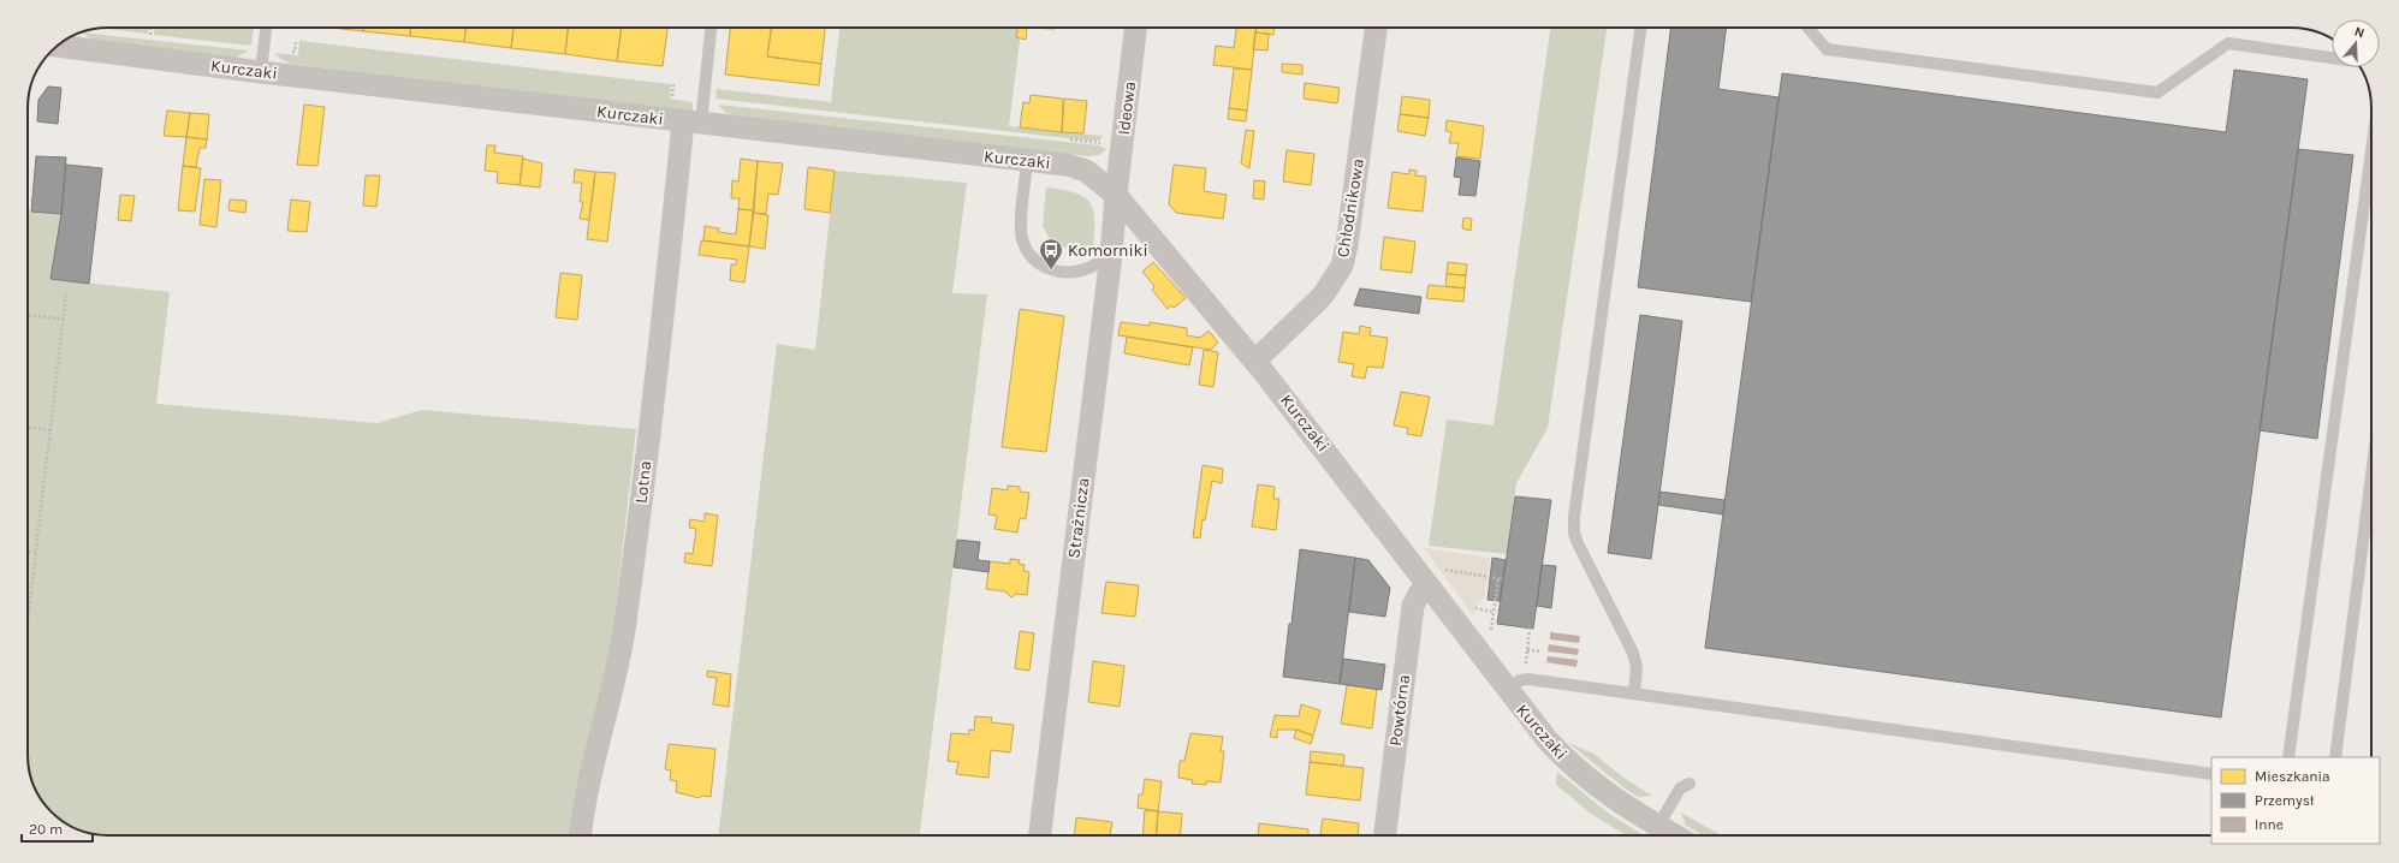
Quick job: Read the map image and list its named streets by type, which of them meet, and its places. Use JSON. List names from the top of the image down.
{
  "streets": {
    "street": [
      "Kurczaki",
      "Ideowa",
      "Chłodnikowa",
      "Lotna",
      "Strażnicza",
      "Powtórna"
    ]
  },
  "crossings": [
    ["Kurczaki", "Ideowa"],
    ["Kurczaki", "Chłodnikowa"],
    ["Kurczaki", "Lotna"],
    ["Kurczaki", "Strażnicza"],
    ["Kurczaki", "Powtórna"],
    ["Ideowa", "Strażnicza"]
  ],
  "places": {
    "bus stop": ["Komorniki"]
  },
  "legend": ["Mieszkania", "Przemysł", "Inne"],
  "scale_bar": "20 m",
  "north": "top"
}
